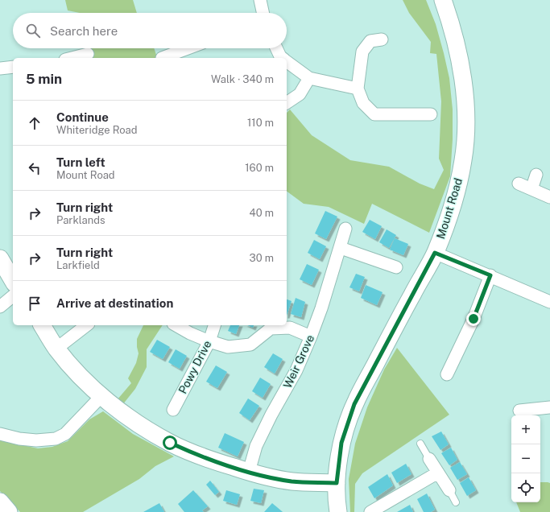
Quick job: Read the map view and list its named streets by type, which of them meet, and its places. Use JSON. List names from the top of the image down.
{
  "streets": {
    "street": ["Mount Road", "Weir Grove", "Powy Drive"]
  },
  "page": {
    "search": "Search here",
    "heading": ["5 min", "Walk · 340 m"],
    "list": [
      ["Continue", "Whiteridge Road", "110 m"],
      ["Turn left", "Mount Road", "160 m"],
      ["Turn right", "Parklands", "40 m"],
      ["Turn right", "Larkfield", "30 m"],
      "Arrive at destination"
    ],
    "map_buttons": ["+", "−"]
  }
}
